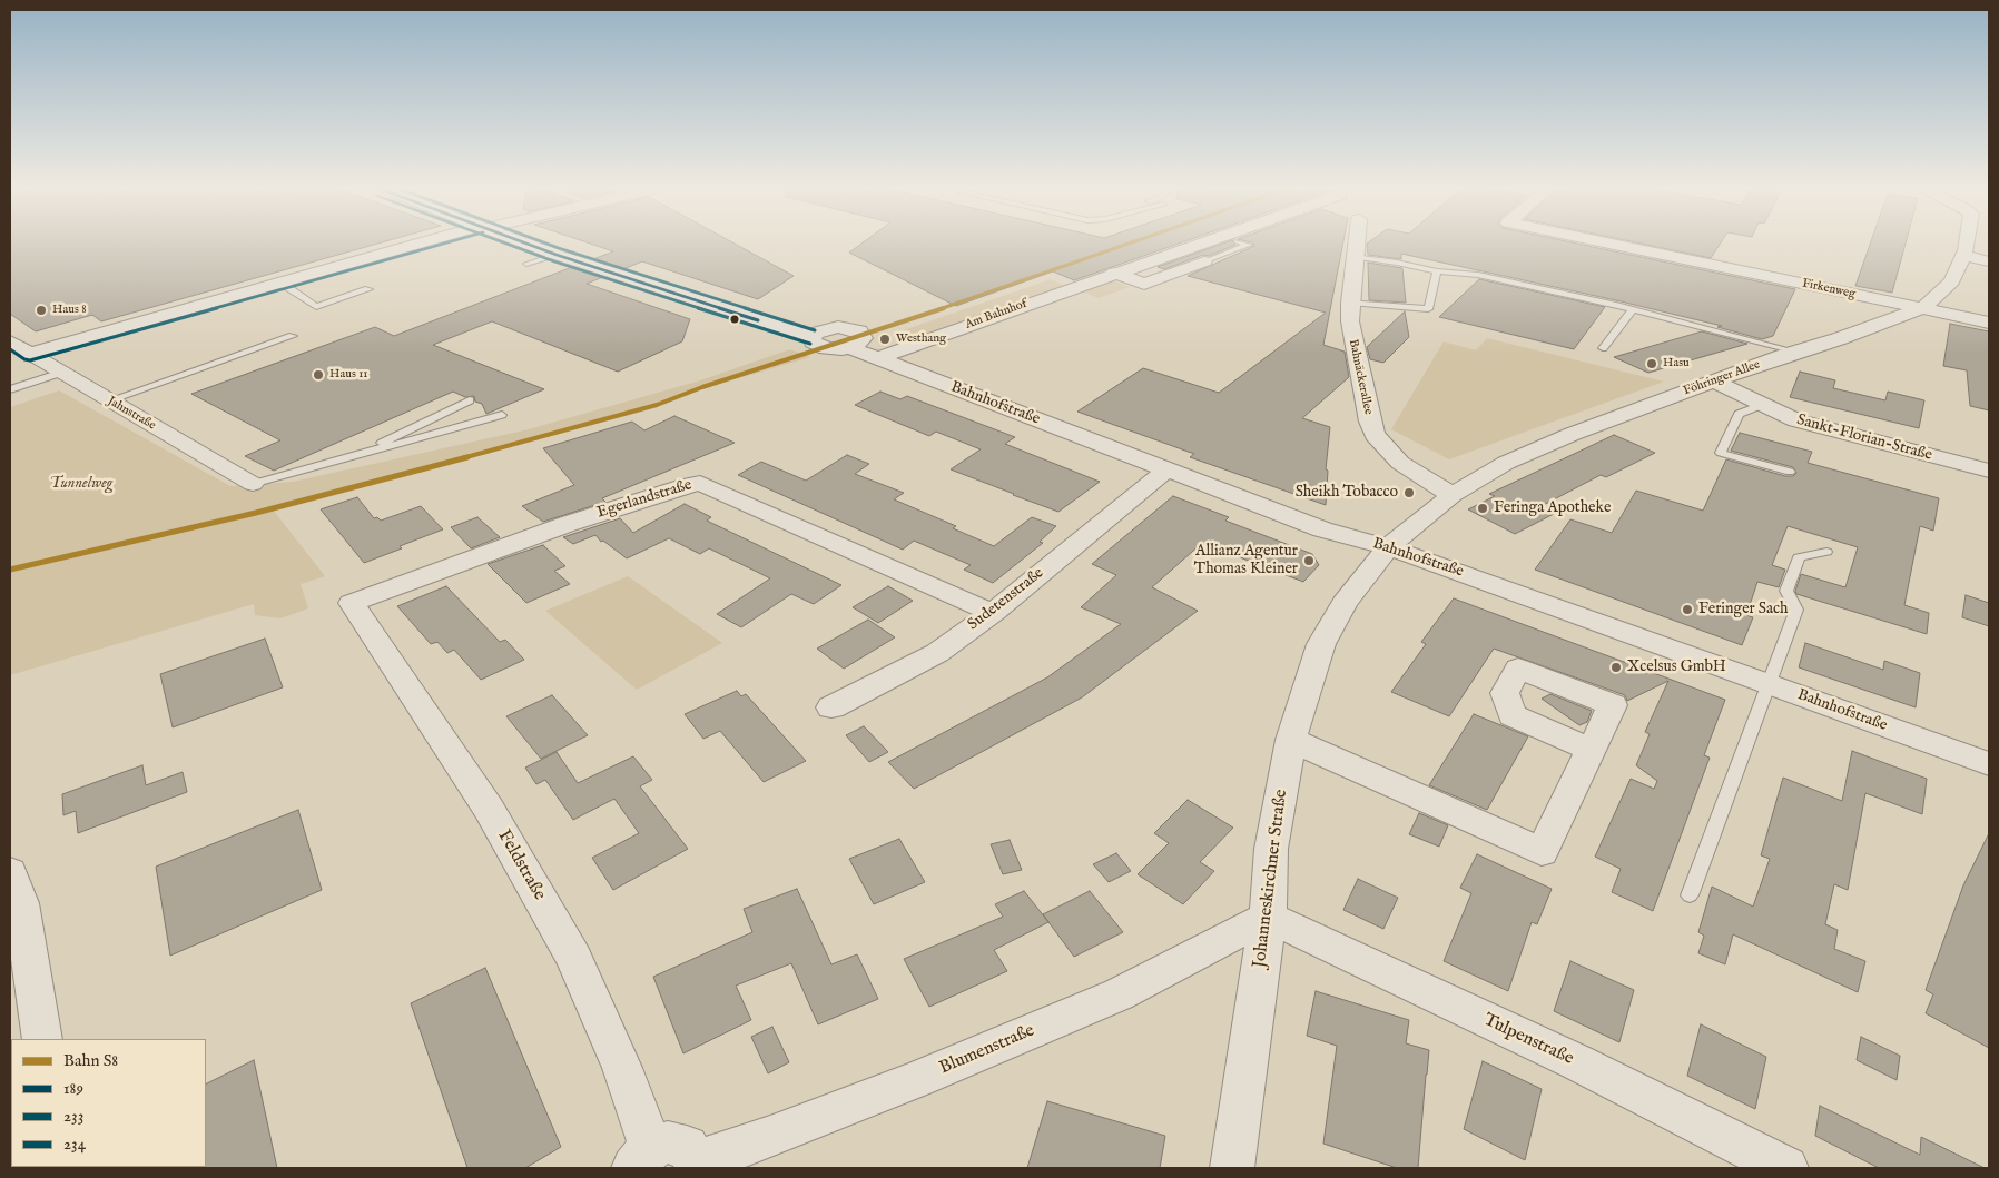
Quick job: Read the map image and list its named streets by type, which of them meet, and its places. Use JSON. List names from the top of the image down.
{
  "streets": {
    "street": [
      "Firkenweg",
      "Am Bahnhof",
      "Bahnäckerallee",
      "Föhringer Allee",
      "Bahnhofstraße",
      "Jahnstraße",
      "Sankt-Florian-Straße",
      "Egerlandstraße",
      "Sudetenstraße",
      "Feldstraße",
      "Johanneskirchner Straße",
      "Tulpenstraße",
      "Blumenstraße"
    ]
  },
  "crossings": [
    ["Firkenweg", "Föhringer Allee"],
    ["Am Bahnhof", "Bahnhofstraße"],
    ["Bahnäckerallee", "Föhringer Allee"],
    ["Föhringer Allee", "Bahnhofstraße"],
    ["Föhringer Allee", "Sankt-Florian-Straße"],
    ["Föhringer Allee", "Johanneskirchner Straße"],
    ["Bahnhofstraße", "Sudetenstraße"],
    ["Bahnhofstraße", "Johanneskirchner Straße"],
    ["Egerlandstraße", "Sudetenstraße"],
    ["Egerlandstraße", "Feldstraße"],
    ["Johanneskirchner Straße", "Tulpenstraße"],
    ["Johanneskirchner Straße", "Blumenstraße"],
    ["Tulpenstraße", "Blumenstraße"]
  ],
  "parks": ["Tunnelweg"],
  "places": [
    "Haus 8",
    "Westhang",
    "Hasu",
    "Haus 11",
    "Sheikh Tobacco",
    "Feringa Apotheke",
    "Allianz Agentur Thomas Kleiner",
    "Feringer Sach",
    "Xcelsus GmbH"
  ],
  "lines": [
    "rail line S8",
    "transit line 189",
    "transit line 233",
    "transit line 234"
  ],
  "legend": [
    "Bahn S8",
    "189",
    "233",
    "234"
  ]
}
